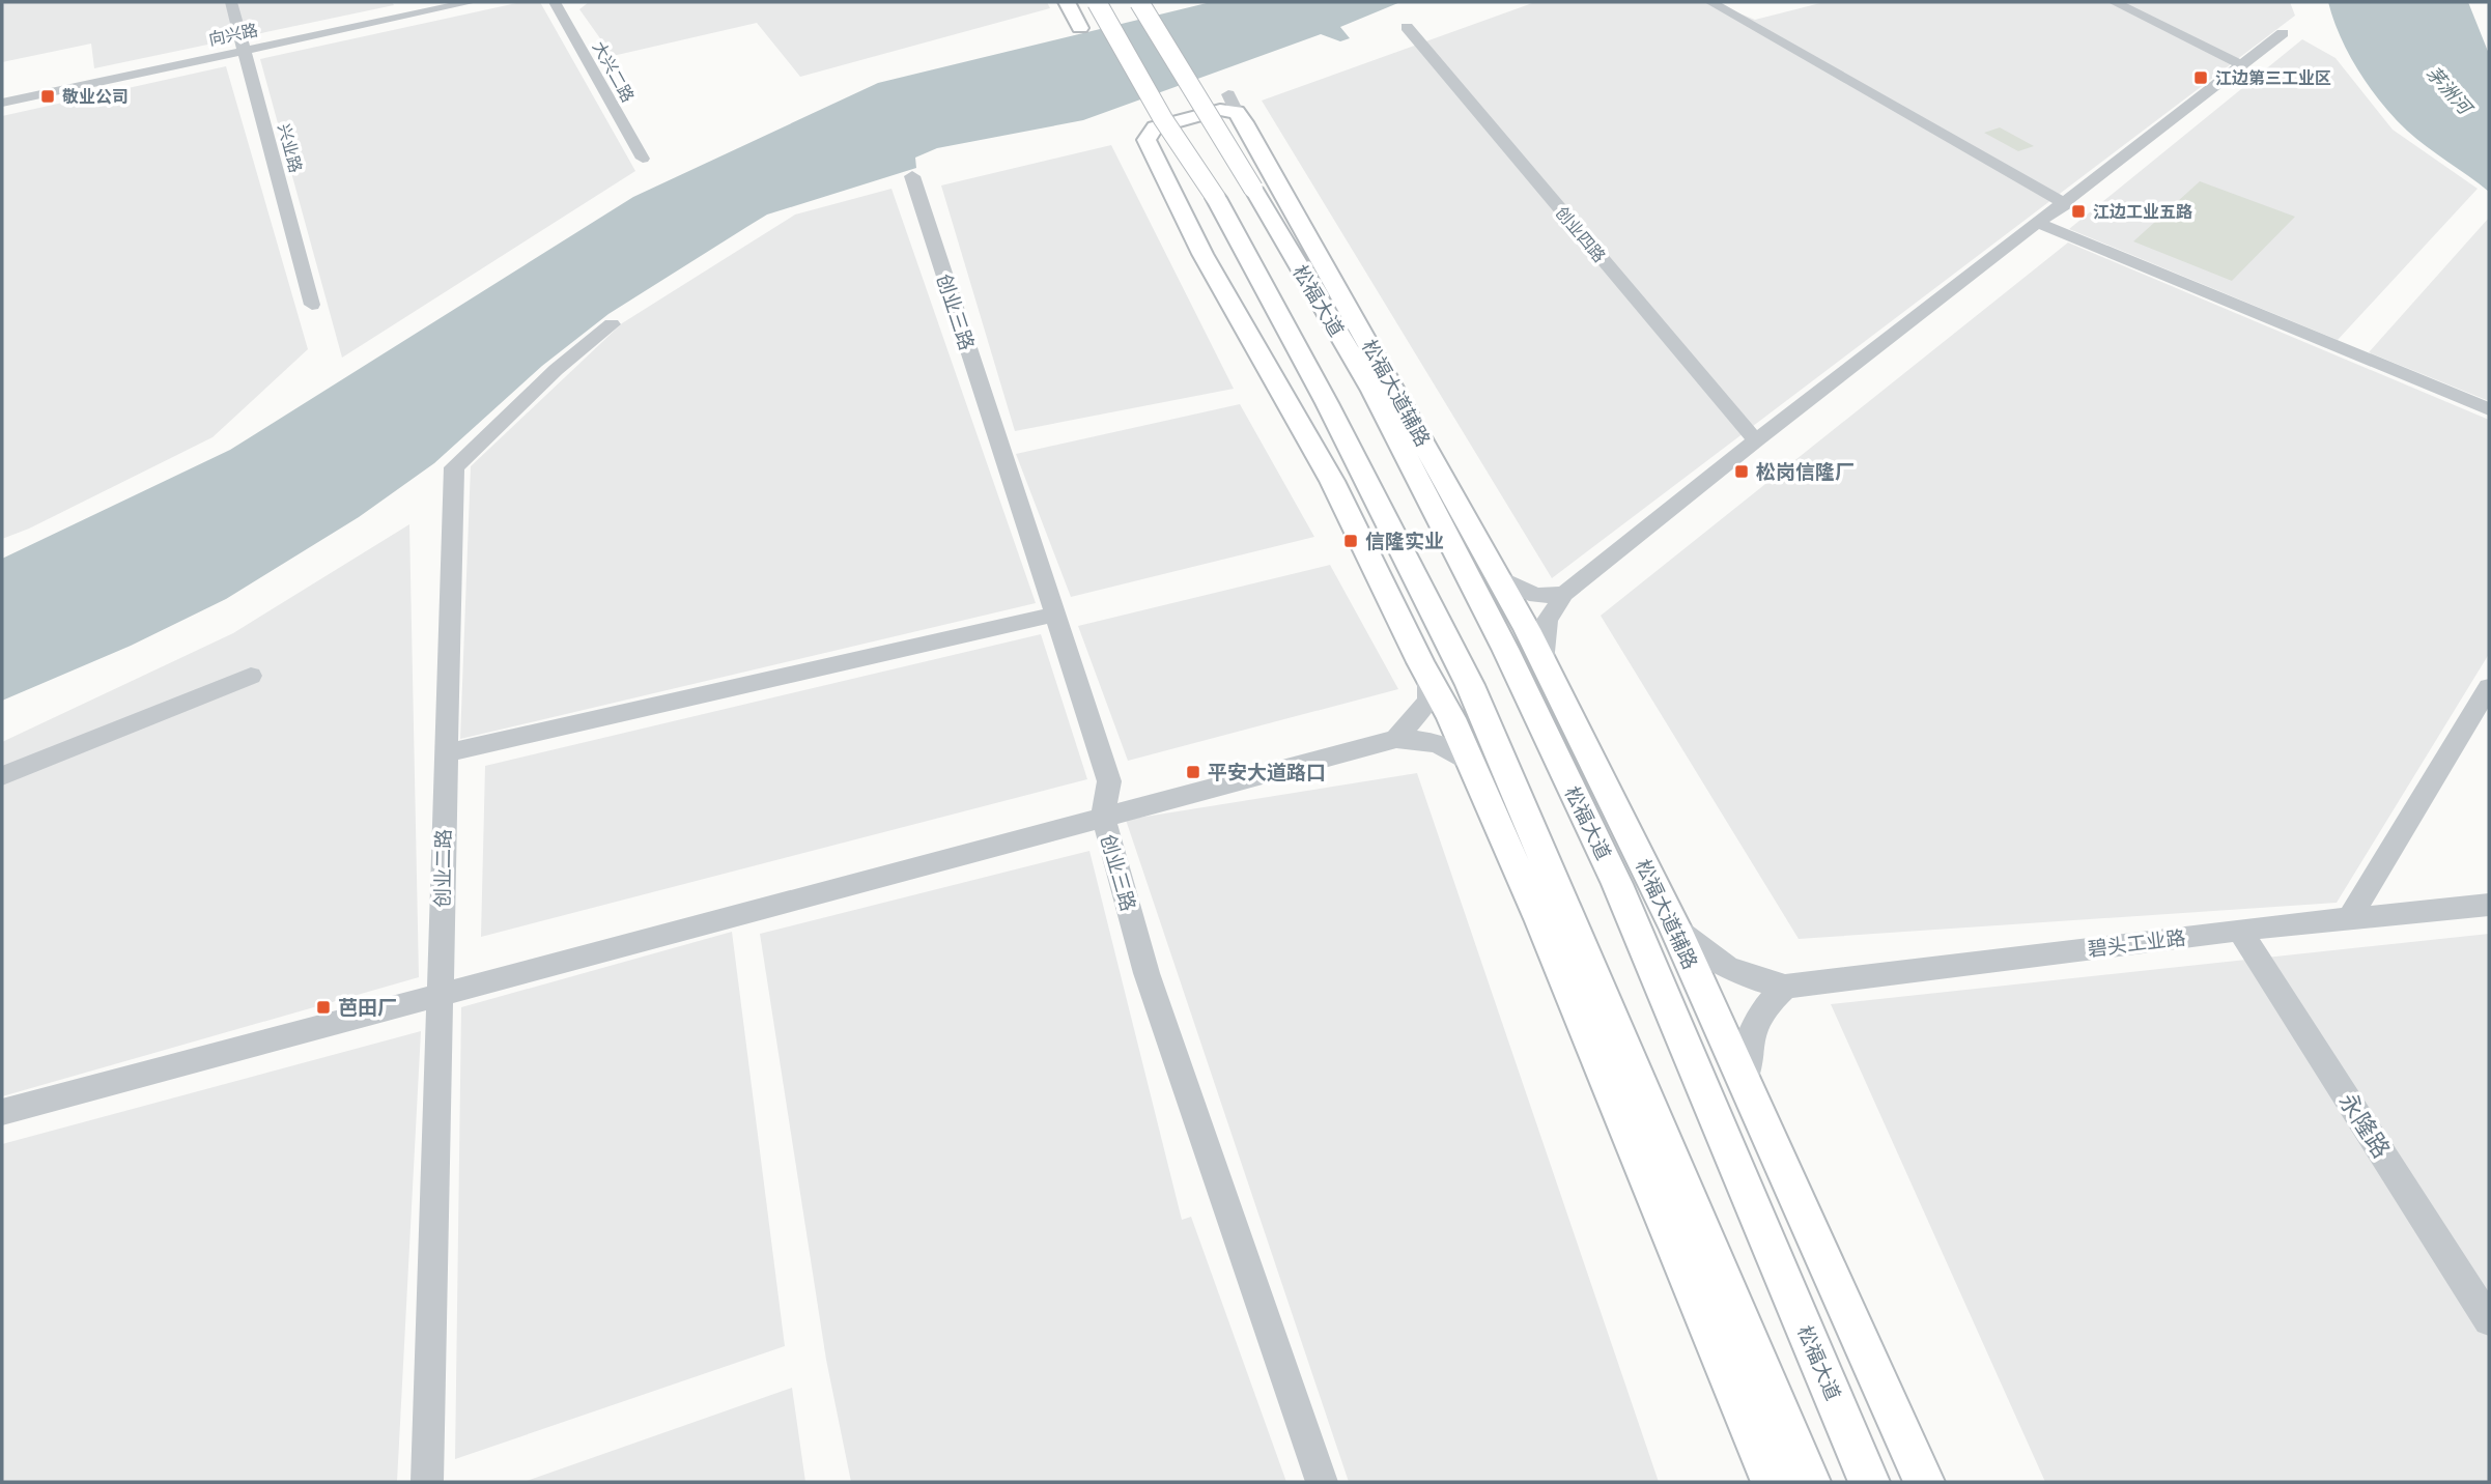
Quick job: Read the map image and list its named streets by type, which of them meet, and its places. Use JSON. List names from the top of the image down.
{
  "streets": {
    "main road": ["松福大道", "松福大道辅路"],
    "street": [
      "向兴路",
      "大兴二路",
      "兴业路",
      "创业四路",
      "创业三路",
      "创业二路",
      "碧头工业路",
      "永隆路"
    ]
  },
  "crossings": [
    ["向兴路", "兴业路"],
    ["松福大道", "松福大道辅路"],
    ["松福大道辅路", "碧头工业路"],
    ["碧头工业路", "永隆路"]
  ],
  "water": ["茅洲河"],
  "places": {
    "transit": [
      "江边第三工业区",
      "敬业公司",
      "江边工业五路",
      "松岗信隆厂",
      "信隆实业",
      "平安大道路口",
      "芭田厂"
    ]
  }
}
